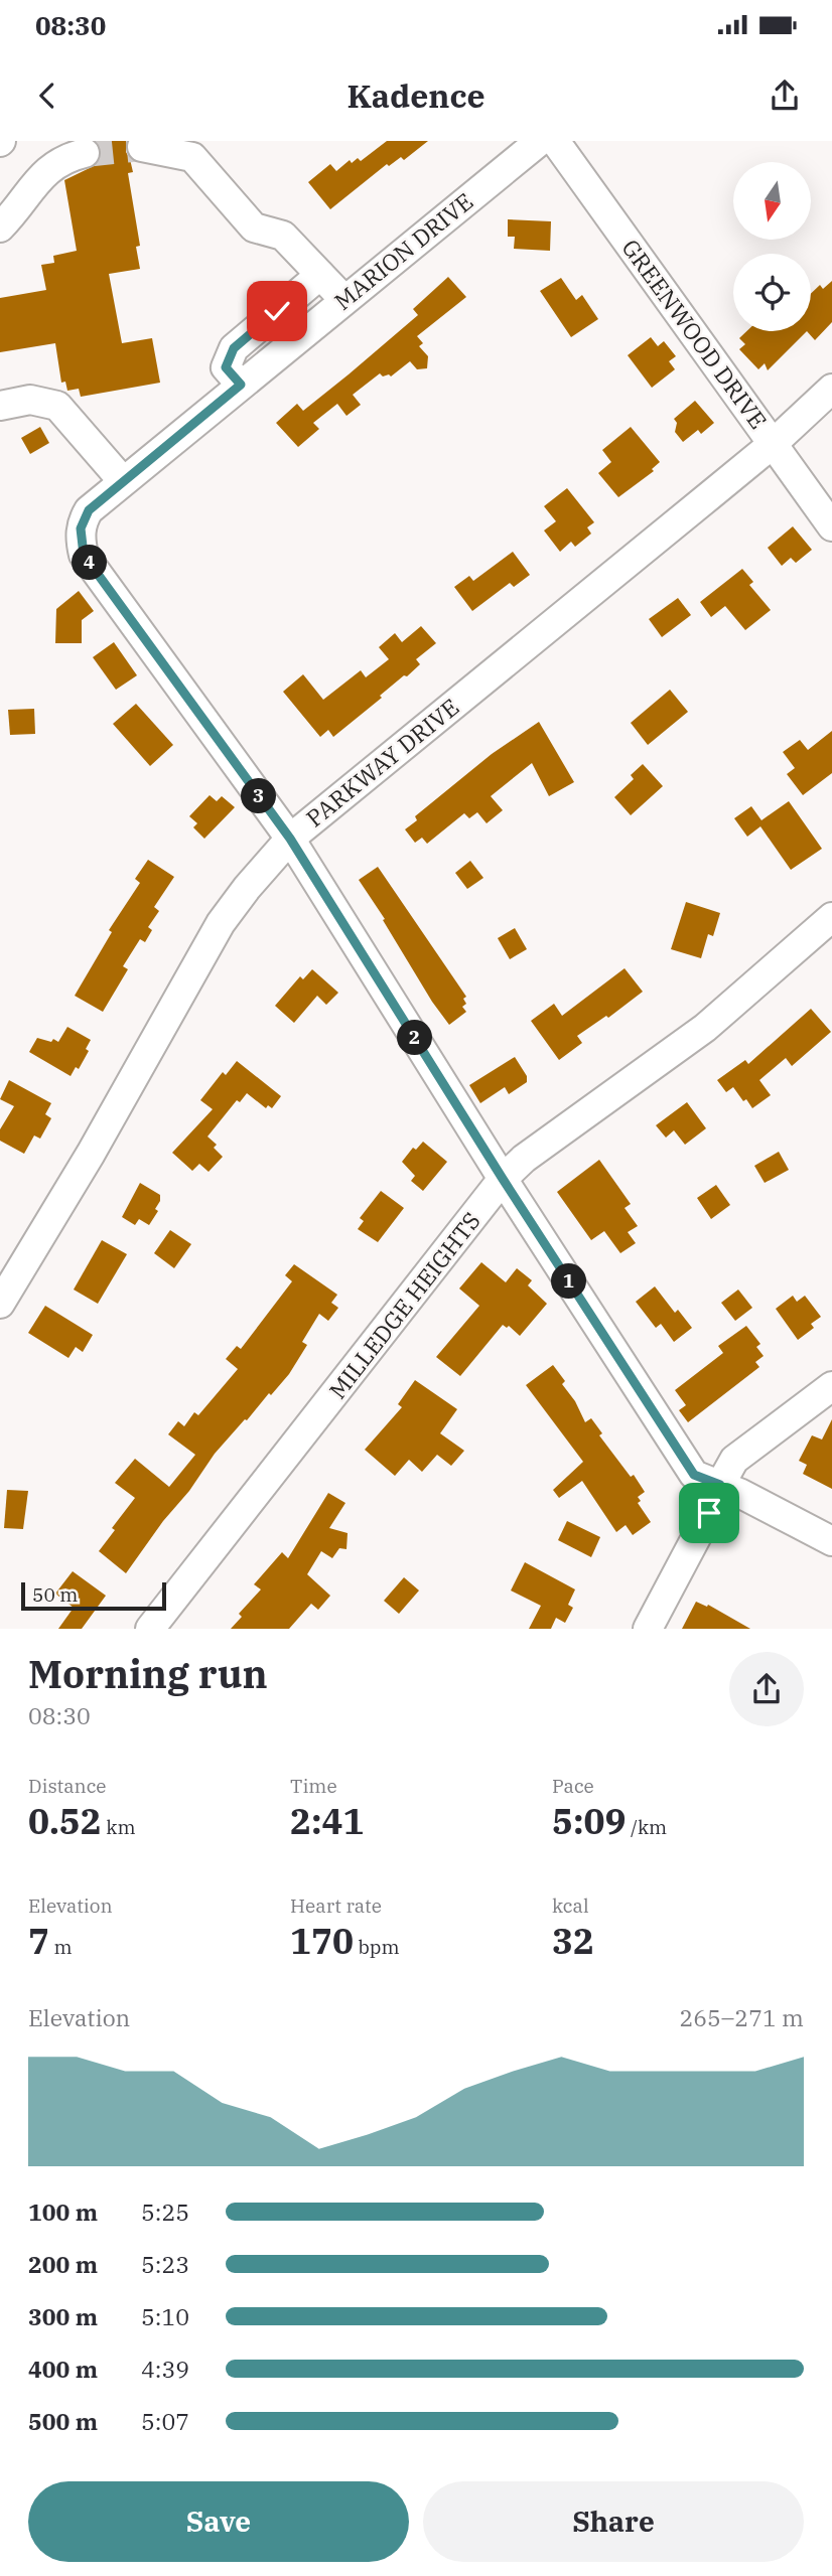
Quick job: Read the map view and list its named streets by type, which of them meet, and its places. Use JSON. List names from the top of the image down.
{
  "streets": {
    "street": [
      "MARION DRIVE",
      "GREENWOOD DRIVE",
      "PARKWAY DRIVE",
      "MILLEDGE HEIGHTS"
    ]
  },
  "crossings": [
    ["MARION DRIVE", "PARKWAY DRIVE"],
    ["GREENWOOD DRIVE", "PARKWAY DRIVE"]
  ],
  "scale_bar": "50 m",
  "north": "bottom",
  "page": {
    "status": "08:30",
    "header": "Kadence",
    "pins": [
      "4",
      "3",
      "2",
      "1"
    ],
    "scale": "50 m",
    "heading": ["Morning run", "08:30"],
    "stats": [
      ["Distance", "0.52 km"],
      ["Time", "2:41"],
      ["Pace", "5:09 /km"],
      ["Elevation", "7 m"],
      ["Heart rate", "170 bpm"],
      ["kcal", "32"]
    ],
    "chart": ["Elevation", "265–271 m"],
    "list": [
      {
        "name": "100 m",
        "note": "5:25"
      },
      {
        "name": "200 m",
        "note": "5:23"
      },
      {
        "name": "300 m",
        "note": "5:10"
      },
      {
        "name": "400 m",
        "note": "4:39"
      },
      {
        "name": "500 m",
        "note": "5:07"
      }
    ],
    "buttons": ["Save", "Share"]
  }
}
